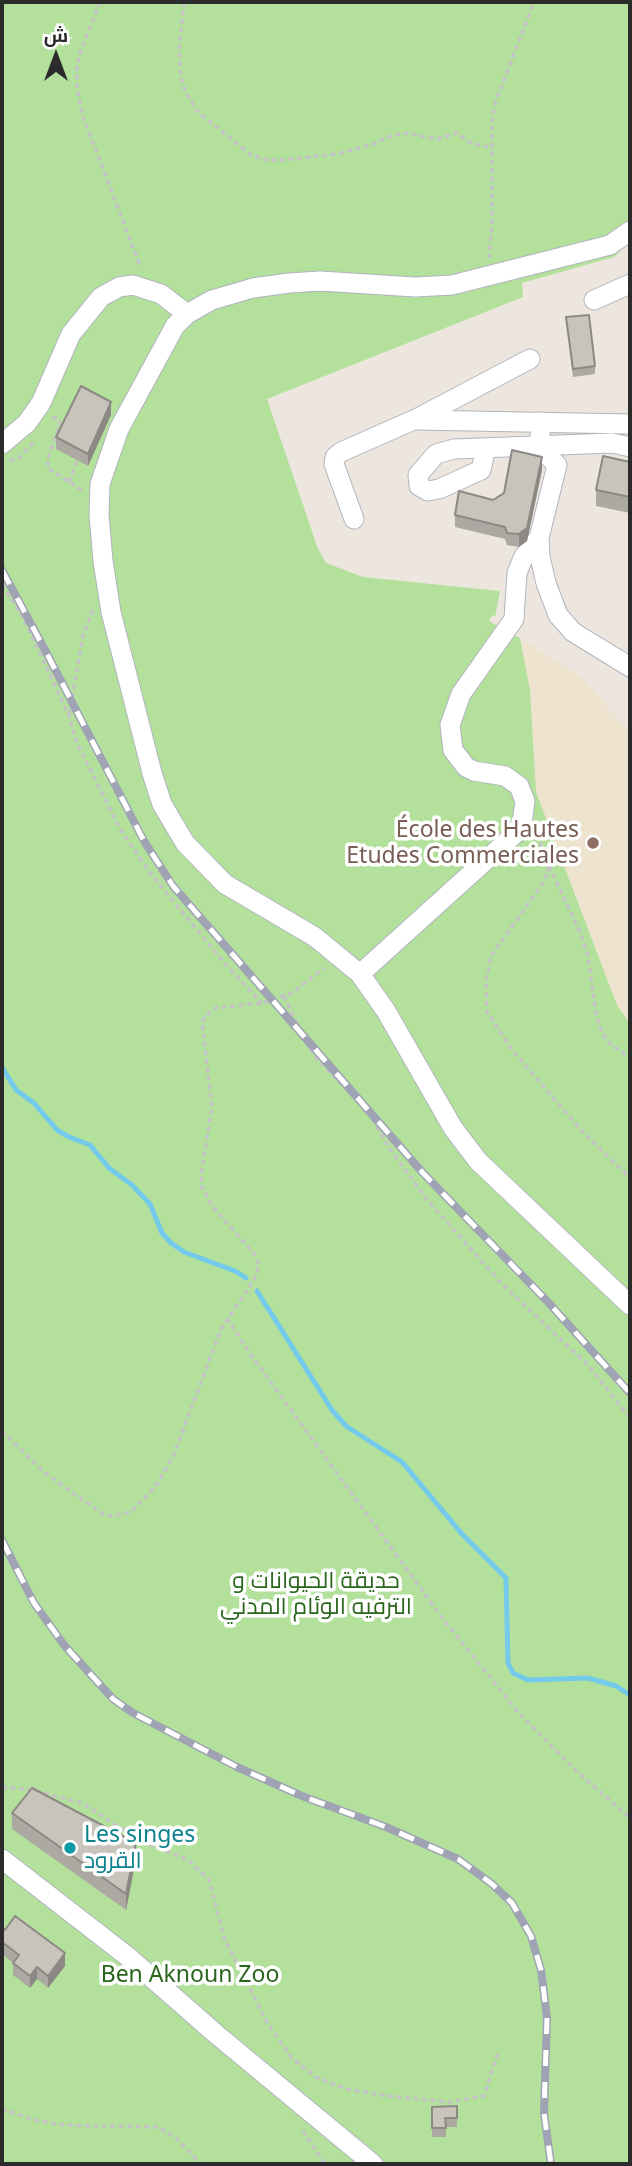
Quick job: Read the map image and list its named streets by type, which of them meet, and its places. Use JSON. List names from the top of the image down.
{
  "parks": ["حديقة الحيوانات و الترفيه الوئام المدني", "Ben Aknoun Zoo"],
  "places": ["École des Hautes Etudes Commerciales", "Les singes القرود"],
  "north": "top"
}
